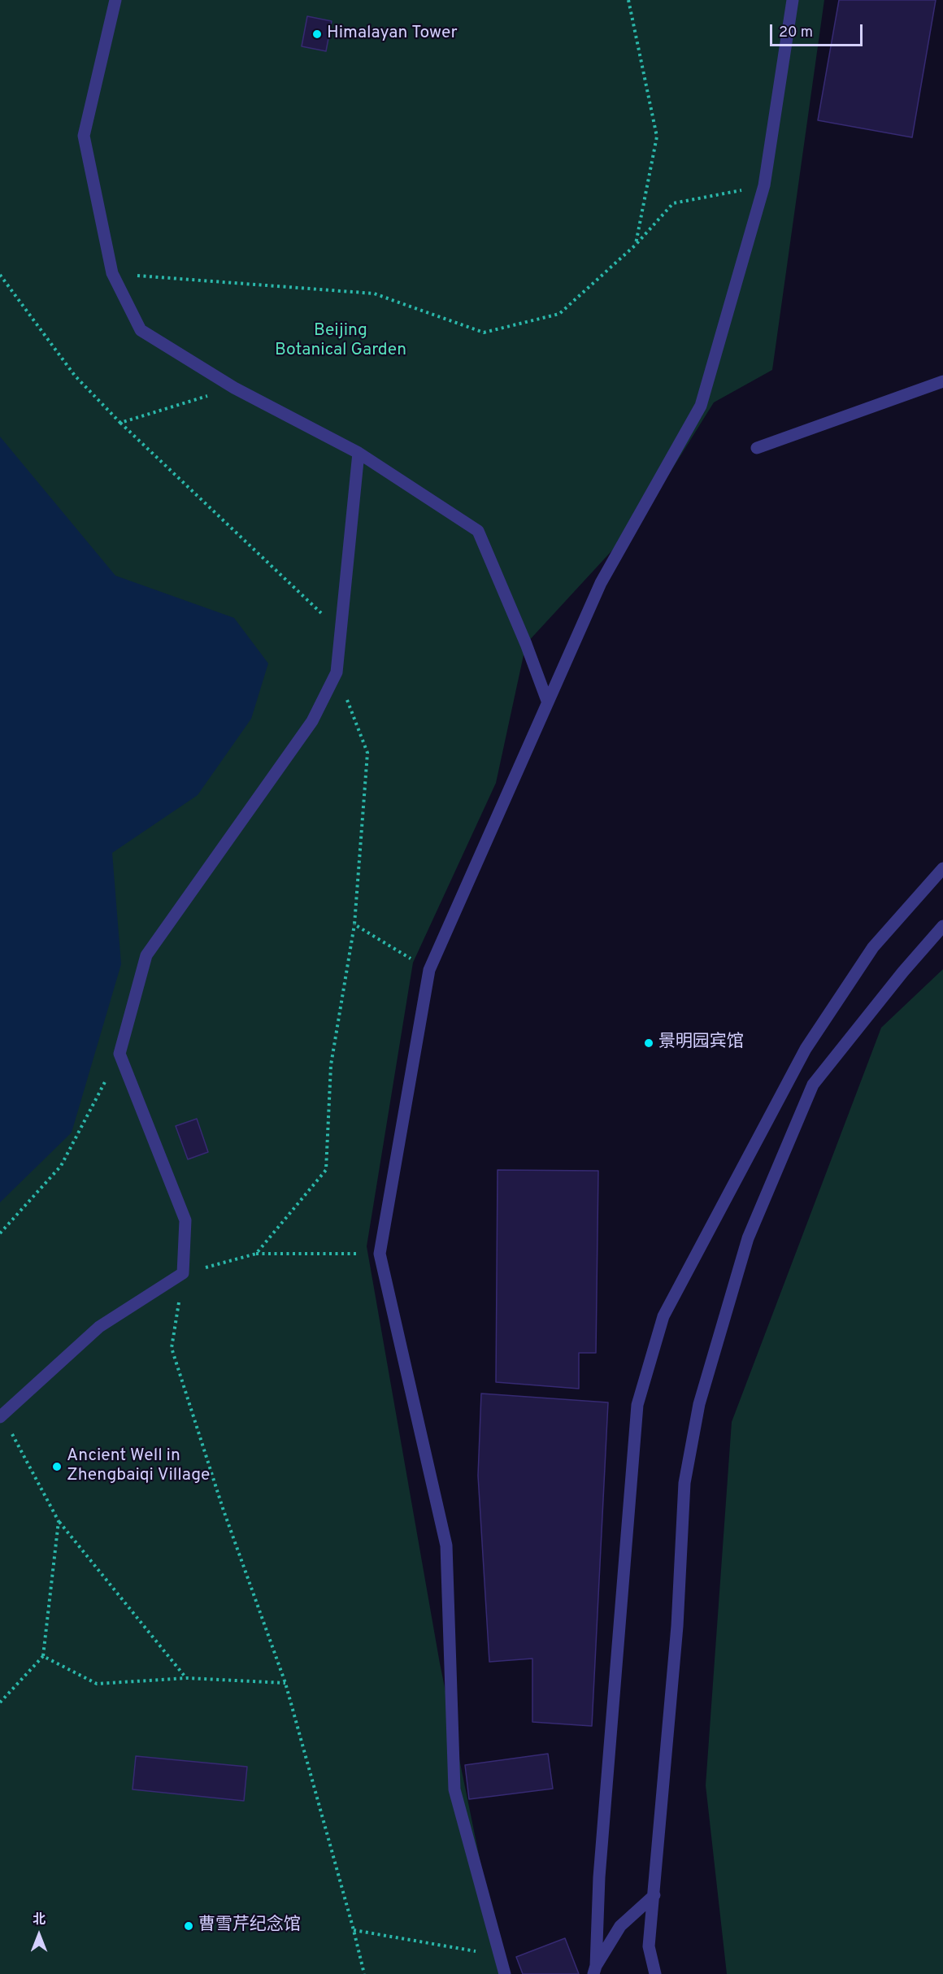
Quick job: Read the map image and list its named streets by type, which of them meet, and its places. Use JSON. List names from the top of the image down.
{
  "parks": ["Beijing Botanical Garden"],
  "places": [
    "Himalayan Tower",
    "景明园宾馆",
    "Ancient Well in Zhengbaiqi Village",
    "曹雪芹纪念馆"
  ],
  "scale_bar": "20 m",
  "north": "top"
}
